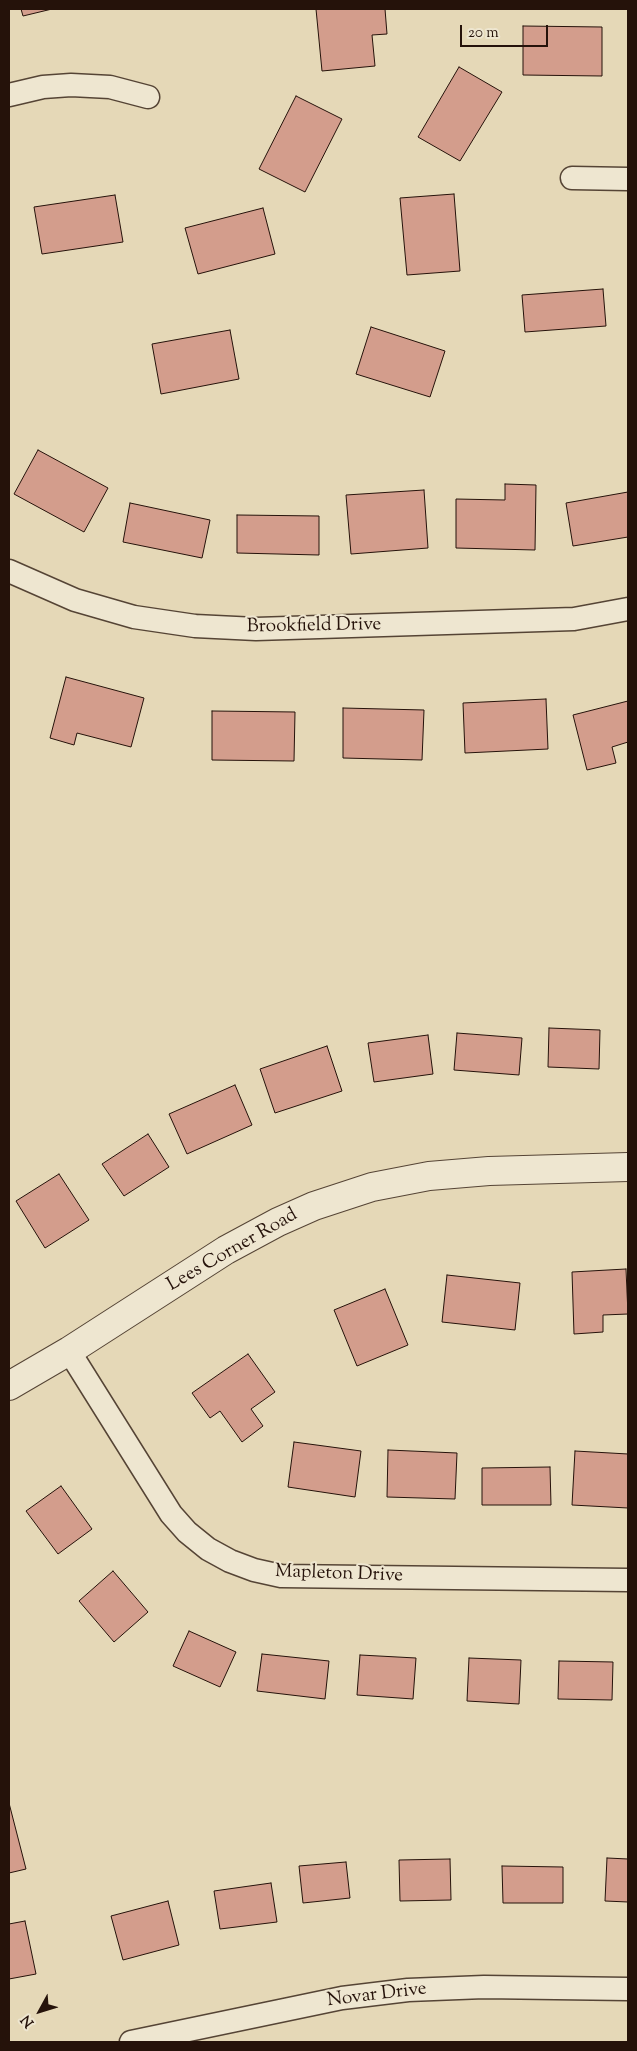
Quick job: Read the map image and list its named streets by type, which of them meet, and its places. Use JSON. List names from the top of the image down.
{
  "streets": {
    "street": [
      "Brookfield Drive",
      "Lees Corner Road",
      "Mapleton Drive",
      "Novar Drive"
    ]
  },
  "crossings": [
    ["Lees Corner Road", "Mapleton Drive"]
  ],
  "scale_bar": "20 m",
  "north": "bottom left"
}
